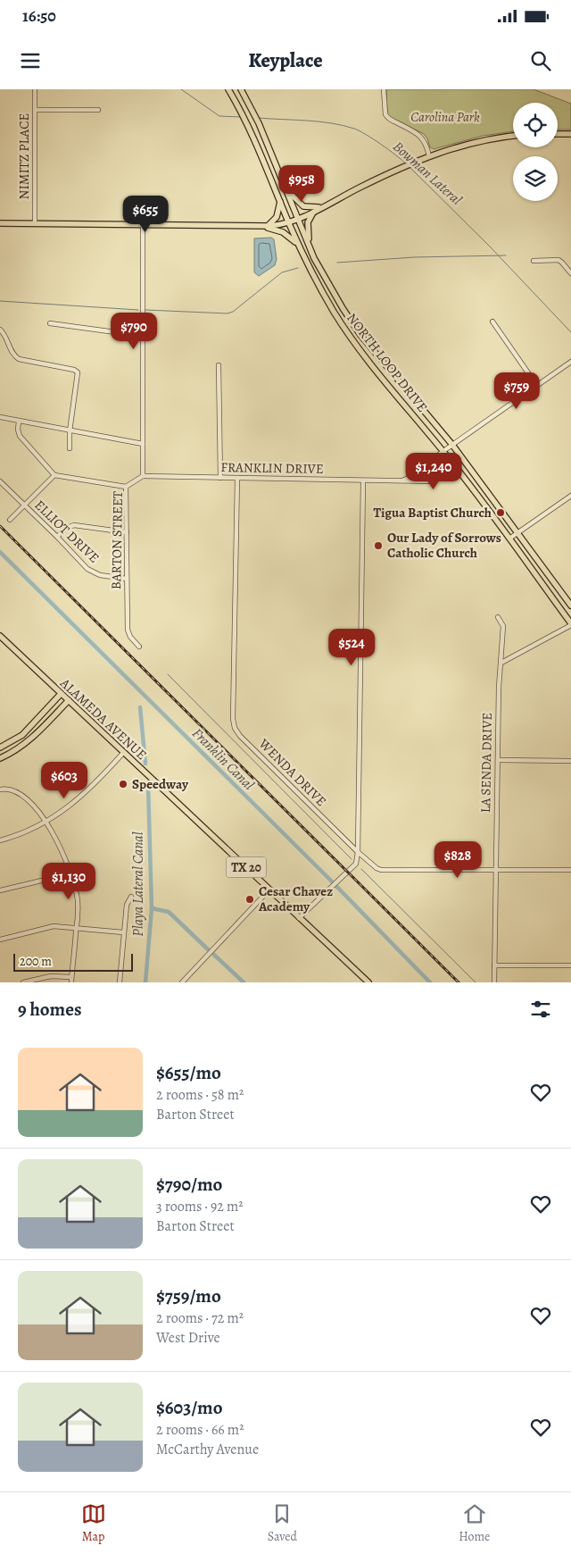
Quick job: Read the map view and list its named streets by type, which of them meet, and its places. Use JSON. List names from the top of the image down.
{
  "streets": {
    "main road": ["NORTH LOOP DRIVE", "ALAMEDA AVENUE", "TX 20"],
    "street": [
      "NIMITZ PLACE",
      "FRANKLIN DRIVE",
      "ELLIOT DRIVE",
      "BARTON STREET",
      "LA SENDA DRIVE",
      "WENDA DRIVE"
    ]
  },
  "crossings": [
    ["FRANKLIN DRIVE", "BARTON STREET"],
    ["FRANKLIN DRIVE", "WENDA DRIVE"],
    ["ELLIOT DRIVE", "BARTON STREET"],
    ["LA SENDA DRIVE", "WENDA DRIVE"]
  ],
  "water": ["Bowman Lateral", "Franklin Canal", "Playa Lateral Canal"],
  "parks": ["Carolina Park"],
  "places": [
    "Tigua Baptist Church",
    "Our Lady of Sorrows Catholic Church",
    "Speedway",
    "Cesar Chavez Academy"
  ],
  "scale_bar": "200 m",
  "page": {
    "status": "16:50",
    "header": "Keyplace",
    "price": [
      "$958",
      "$655",
      "$790",
      "$759",
      "$1,240",
      "$524",
      "$603",
      "$828",
      "$1,130"
    ],
    "scale": "200 m",
    "heading": "9 homes",
    "list": [
      {
        "name": "$655/mo",
        "note": "2 rooms · 58 m² · Barton Street"
      },
      {
        "name": "$790/mo",
        "note": "3 rooms · 92 m² · Barton Street"
      },
      {
        "name": "$759/mo",
        "note": "2 rooms · 72 m² · West Drive"
      },
      {
        "name": "$603/mo",
        "note": "2 rooms · 66 m² · McCarthy Avenue"
      }
    ],
    "tabs": ["Map", "Saved", "Home"]
  }
}
